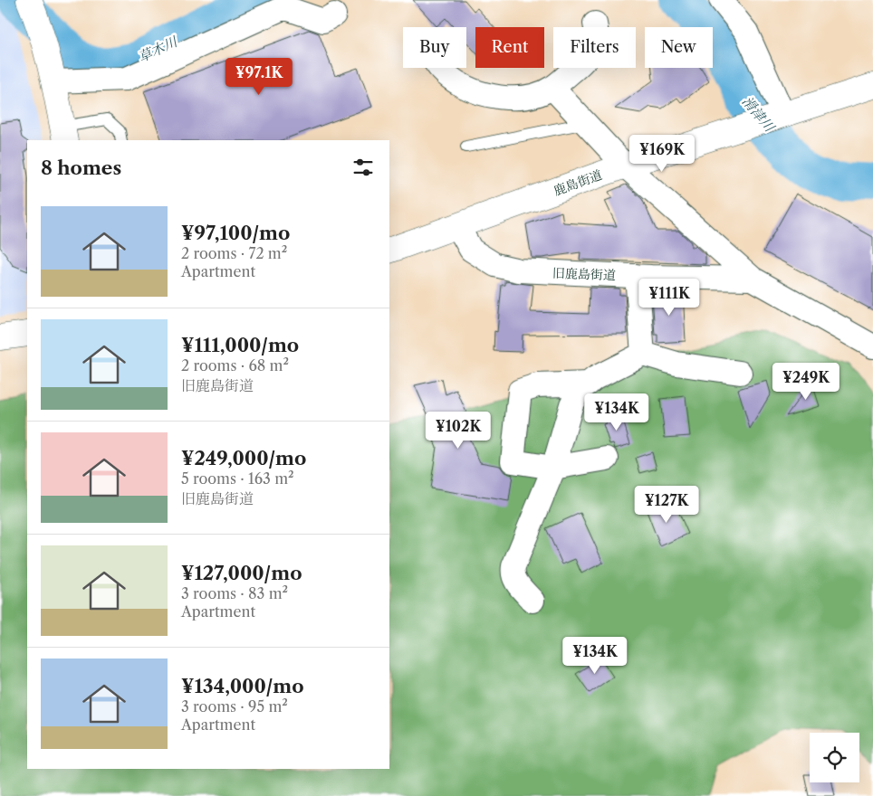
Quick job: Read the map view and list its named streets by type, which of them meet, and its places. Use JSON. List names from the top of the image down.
{
  "streets": {
    "street": ["鹿島街道", "旧鹿島街道"]
  },
  "crossings": [
    ["鹿島街道", "旧鹿島街道"]
  ],
  "water": ["草木川", "滑津川"],
  "page": {
    "chip": [
      "Buy",
      "Rent",
      "Filters",
      "New"
    ],
    "price": [
      "¥97.1K",
      "¥169K",
      "¥111K",
      "¥249K",
      "¥134K",
      "¥102K",
      "¥127K",
      "¥134K"
    ],
    "heading": "8 homes",
    "list": [
      {
        "name": "¥97,100/mo",
        "note": "2 rooms · 72 m² · Apartment"
      },
      {
        "name": "¥111,000/mo",
        "note": "2 rooms · 68 m² · 旧鹿島街道"
      },
      {
        "name": "¥249,000/mo",
        "note": "5 rooms · 163 m² · 旧鹿島街道"
      },
      {
        "name": "¥127,000/mo",
        "note": "3 rooms · 83 m² · Apartment"
      },
      {
        "name": "¥134,000/mo",
        "note": "3 rooms · 95 m² · Apartment"
      }
    ]
  }
}
